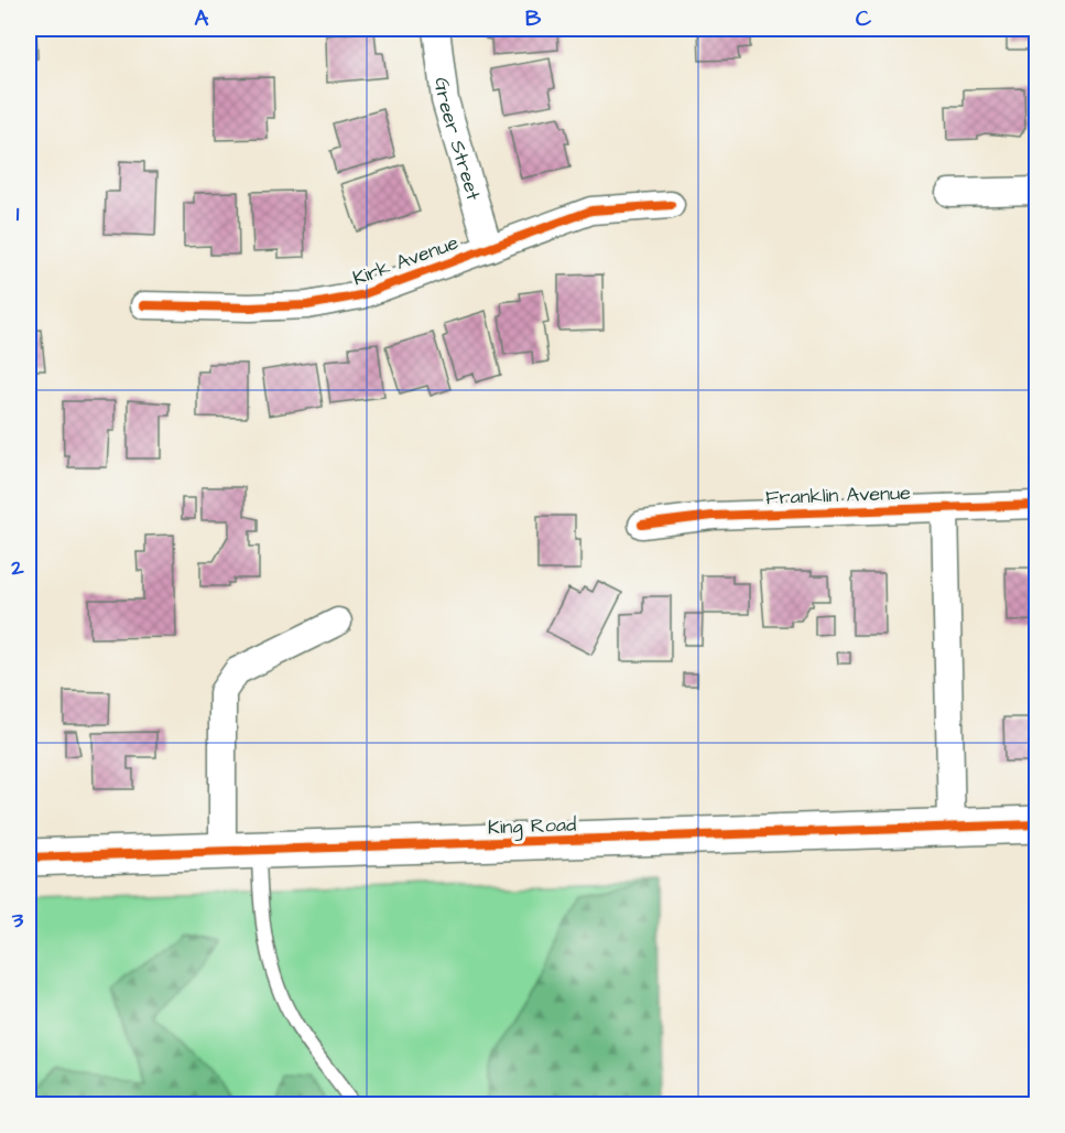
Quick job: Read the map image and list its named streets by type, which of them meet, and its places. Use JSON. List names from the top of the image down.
{
  "streets": {
    "street": [
      "Greer Street",
      "Kirk Avenue",
      "Franklin Avenue",
      "King Road"
    ]
  },
  "crossings": [
    ["Greer Street", "Kirk Avenue"]
  ],
  "grid": {
    "columns": ["A", "B", "C"],
    "rows": ["1", "2", "3"]
  }
}
